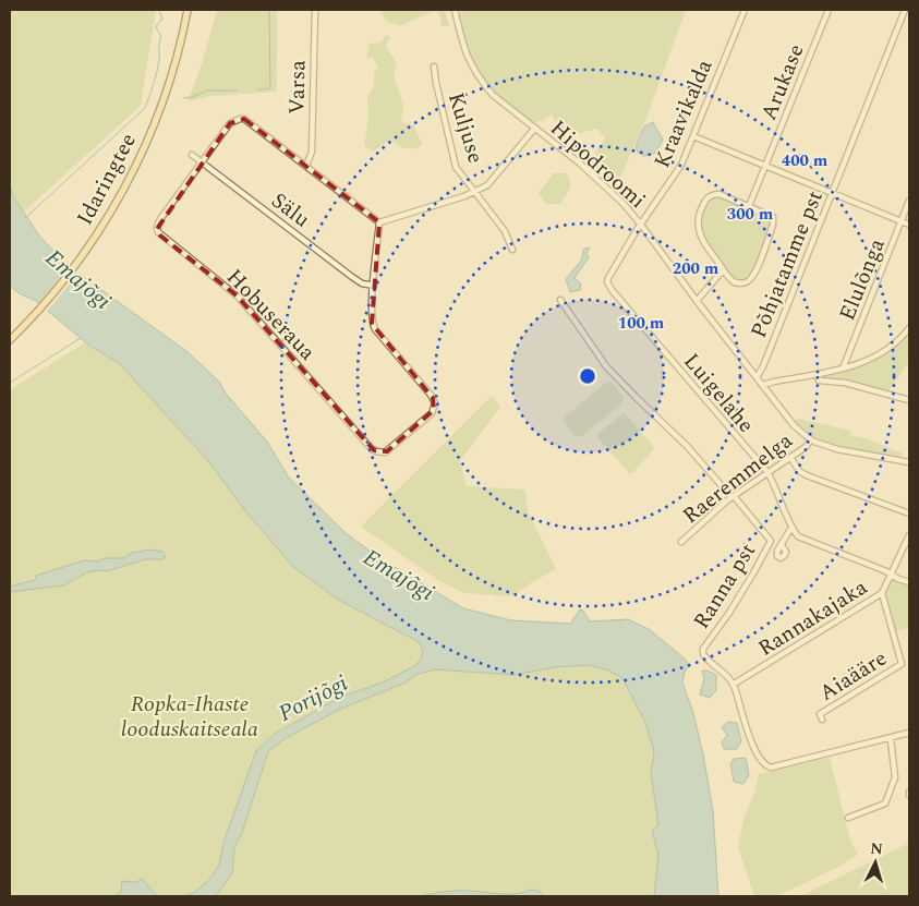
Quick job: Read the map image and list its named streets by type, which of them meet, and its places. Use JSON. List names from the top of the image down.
{
  "streets": {
    "main road": ["Idaringtee"],
    "street": [
      "Arukase",
      "Varsa",
      "Kraavikalda",
      "Kuljuse",
      "Hipodroomi",
      "Sälu",
      "Põhjatamme pst",
      "Elulõnga",
      "Hobuseraua",
      "Luigelahe",
      "Raeremmelga",
      "Ranna pst",
      "Rannakajaka",
      "Aiaääre"
    ]
  },
  "crossings": [
    ["Varsa", "Hobuseraua"],
    ["Kraavikalda", "Hipodroomi"],
    ["Kraavikalda", "Luigelahe"],
    ["Hipodroomi", "Põhjatamme pst"],
    ["Hipodroomi", "Luigelahe"],
    ["Hipodroomi", "Raeremmelga"],
    ["Sälu", "Hobuseraua"],
    ["Luigelahe", "Raeremmelga"],
    ["Raeremmelga", "Ranna pst"],
    ["Ranna pst", "Rannakajaka"],
    ["Rannakajaka", "Aiaääre"]
  ],
  "water": ["Emajõgi", "Porijõgi"],
  "parks": ["Ropka-Ihaste looduskaitseala"],
  "north": "top",
  "rings": [
    "400 m",
    "300 m",
    "200 m",
    "100 m"
  ]
}
